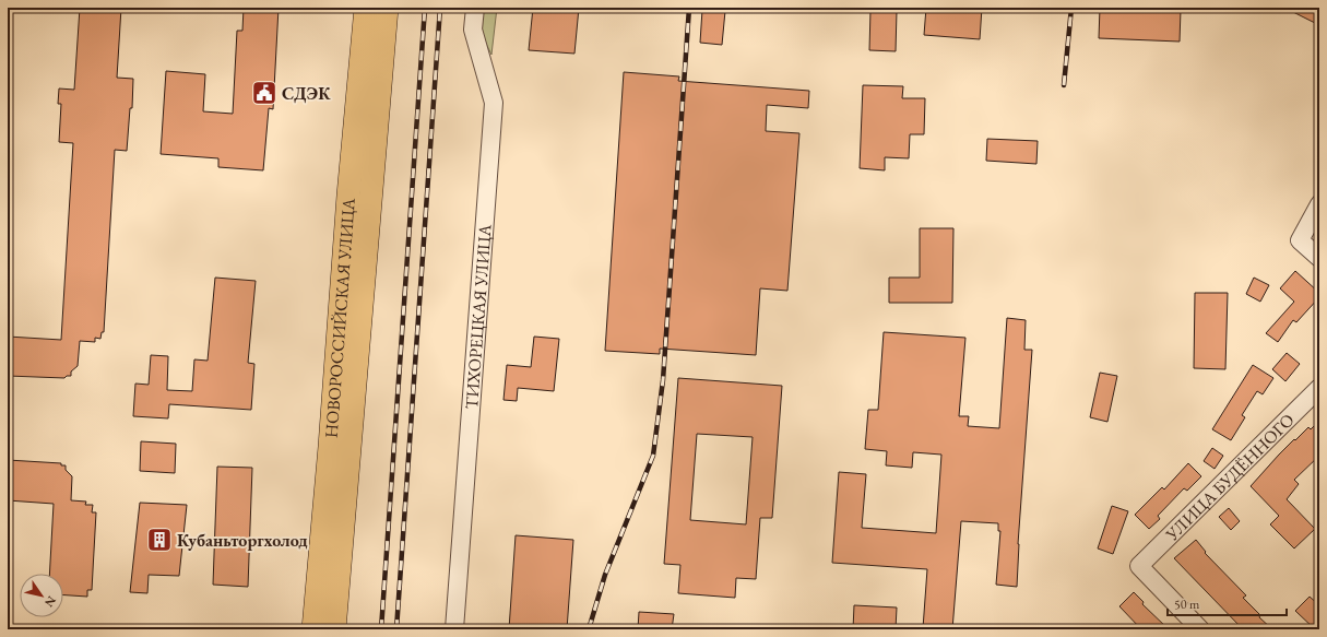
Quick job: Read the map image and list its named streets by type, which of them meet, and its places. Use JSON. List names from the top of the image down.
{
  "streets": {
    "main road": ["НОВОРОССИЙСКАЯ УЛИЦА"],
    "street": ["ТИХОРЕЦКАЯ УЛИЦА", "УЛИЦА БУДЁННОГО"]
  },
  "places": {
    "public building": ["СДЭК"],
    "building": ["Кубаньторгхолод"]
  },
  "scale_bar": "50 m",
  "north": "bottom right"
}
